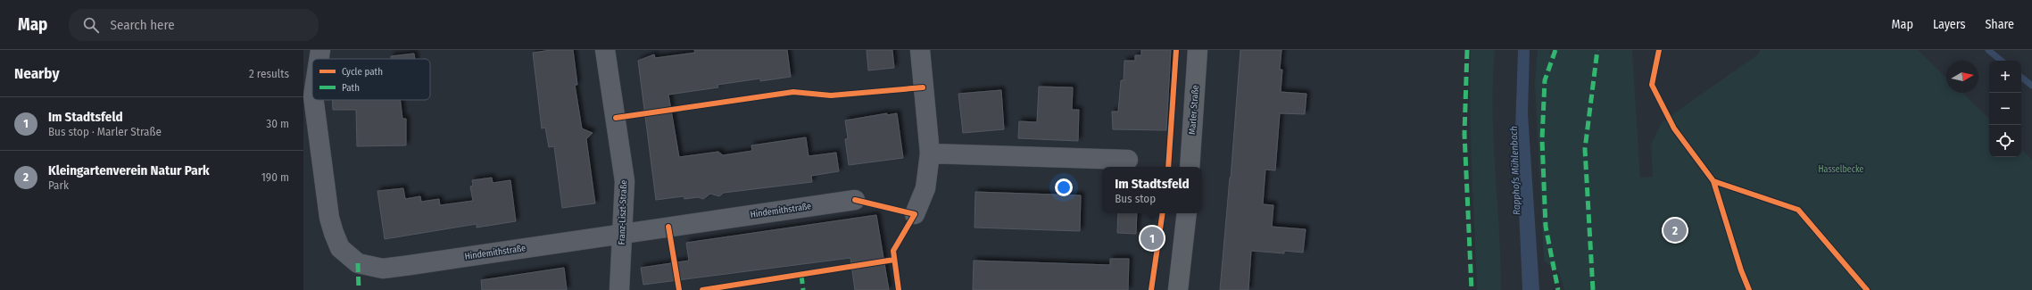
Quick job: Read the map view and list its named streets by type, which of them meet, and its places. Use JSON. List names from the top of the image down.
{
  "streets": {
    "main road": ["Marler Straße"],
    "street": ["Hindemithstraße", "Franz-Liszt-Straße"]
  },
  "crossings": [
    ["Hindemithstraße", "Franz-Liszt-Straße"]
  ],
  "water": ["Rapphofs Mühlenbach"],
  "parks": ["Hasselbecke"],
  "legend": ["Cycle path", "Path"],
  "north": "right",
  "page": {
    "header": "Map",
    "search": "Search here",
    "nav": ["Map", "Layers", "Share"],
    "heading": ["Nearby", "2 results"],
    "map_buttons": ["+", "−"],
    "list": [
      {
        "mark": "1",
        "name": "Im Stadtsfeld",
        "note": "Bus stop · Marler Straße",
        "value": "30 m"
      },
      {
        "mark": "2",
        "name": "Kleingartenverein Natur Park",
        "note": "Park",
        "value": "190 m"
      }
    ],
    "popup": ["Im Stadtsfeld", "Bus stop"],
    "pins": ["2", "1"]
  }
}
